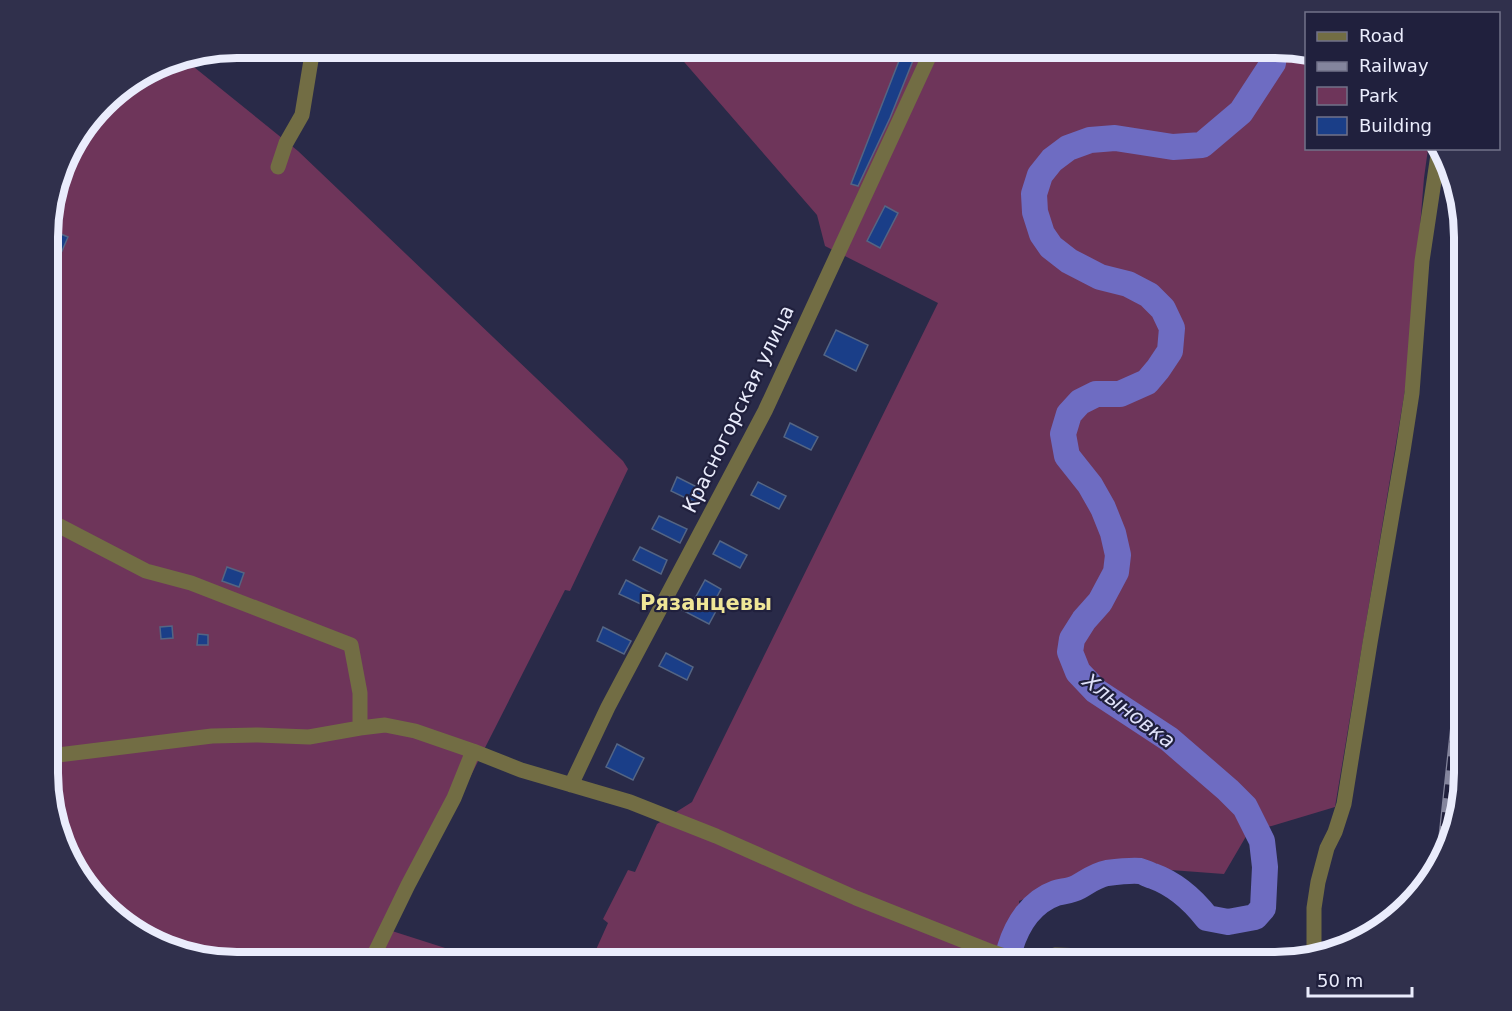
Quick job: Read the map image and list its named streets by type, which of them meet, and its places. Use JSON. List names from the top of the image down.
{
  "streets": {
    "street": ["Красногорская улица"]
  },
  "districts": ["Рязанцевы"],
  "water": ["Хлыновка"],
  "legend": [
    "Road",
    "Railway",
    "Park",
    "Building"
  ],
  "scale_bar": "50 m"
}
